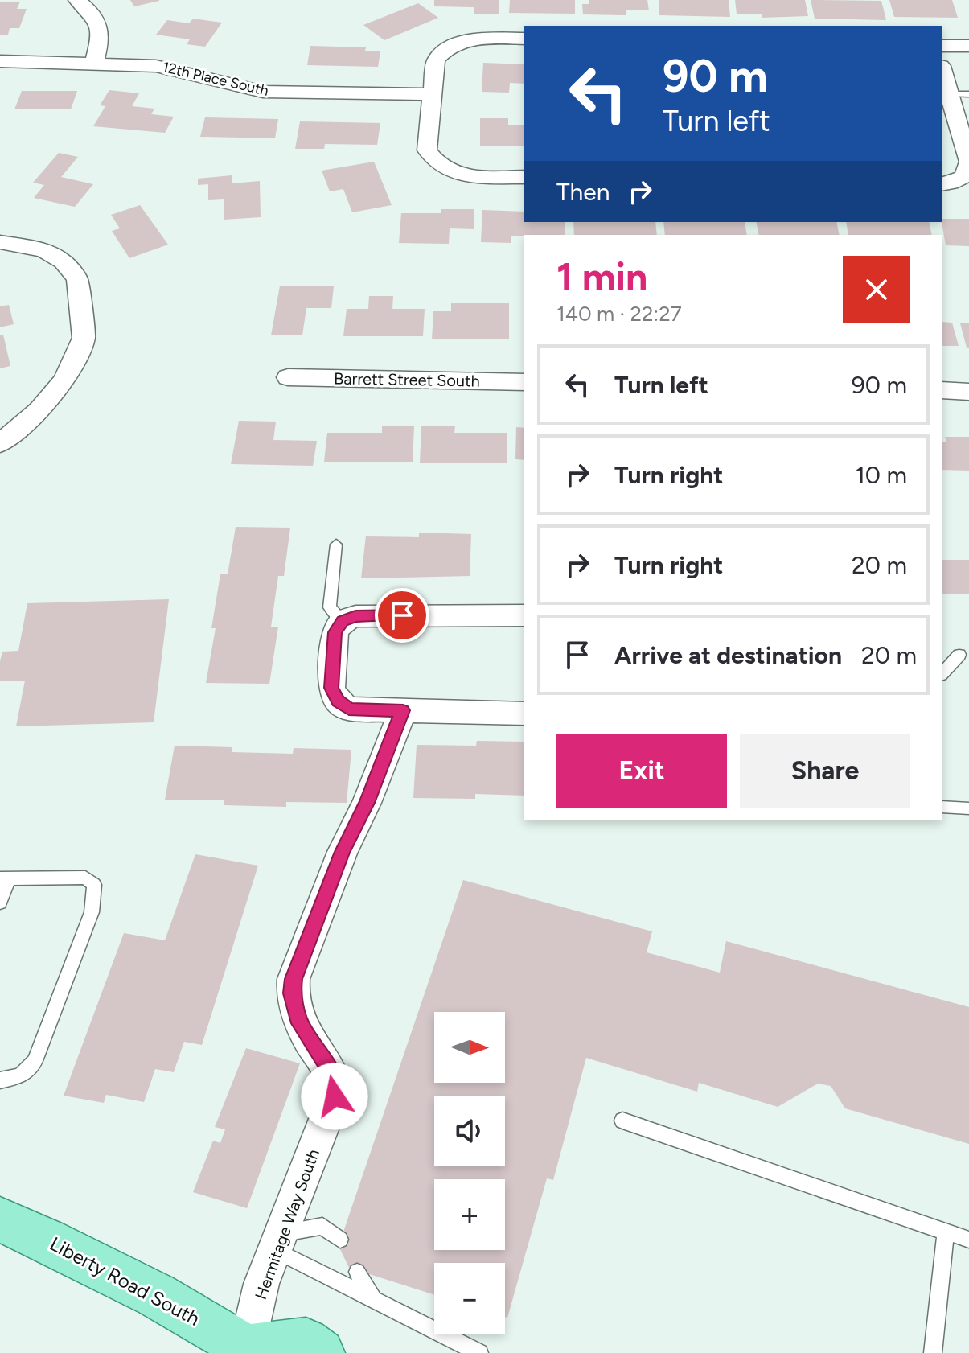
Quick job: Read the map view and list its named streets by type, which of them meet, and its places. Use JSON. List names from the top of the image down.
{
  "streets": {
    "main road": ["Liberty Road South"],
    "street": ["12th Place South", "Barrett Street South", "Hermitage Way South"]
  },
  "crossings": [
    ["Hermitage Way South", "Liberty Road South"]
  ],
  "north": "right",
  "page": {
    "turn": ["90 m", "Turn left"],
    "then": "Then",
    "heading": ["1 min", "140 m · 22:27"],
    "list": [
      {
        "name": "Turn left",
        "value": "90 m"
      },
      {
        "name": "Turn right",
        "value": "10 m"
      },
      {
        "name": "Turn right",
        "value": "20 m"
      },
      {
        "name": "Arrive at destination",
        "value": "20 m"
      }
    ],
    "buttons": ["Exit", "Share"],
    "map_buttons": ["+", "−"]
  }
}
